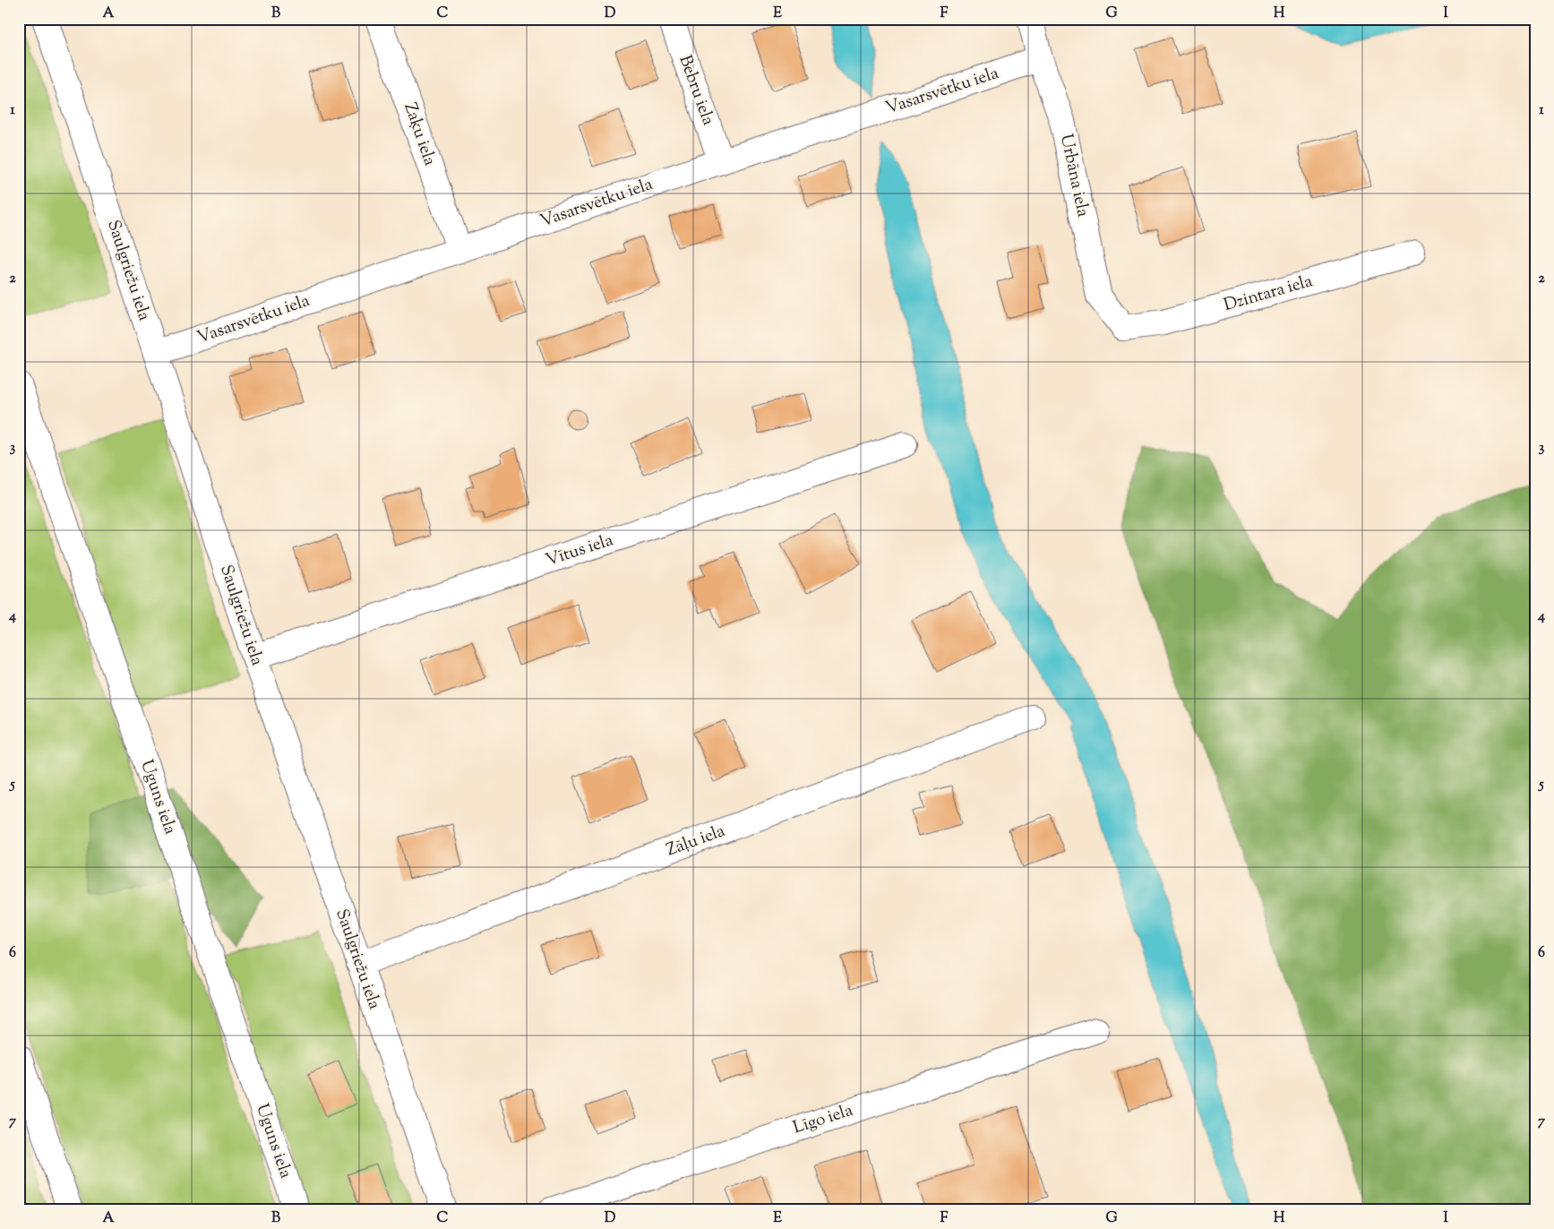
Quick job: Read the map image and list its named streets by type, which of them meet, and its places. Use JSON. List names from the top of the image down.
{
  "streets": {
    "street": [
      "Bebru iela",
      "Vasarsvētku iela",
      "Zaķu iela",
      "Urbāna iela",
      "Saulgriežu iela",
      "Dzintara iela",
      "Vītus iela",
      "Uguns iela",
      "Zāļu iela",
      "Līgo iela"
    ]
  },
  "crossings": [
    ["Bebru iela", "Vasarsvētku iela"],
    ["Vasarsvētku iela", "Zaķu iela"],
    ["Vasarsvētku iela", "Urbāna iela"],
    ["Vasarsvētku iela", "Saulgriežu iela"],
    ["Urbāna iela", "Dzintara iela"],
    ["Saulgriežu iela", "Vītus iela"],
    ["Saulgriežu iela", "Zāļu iela"]
  ],
  "grid": {
    "columns": [
      "A",
      "B",
      "C",
      "D",
      "E",
      "F",
      "G",
      "H",
      "I"
    ],
    "rows": [
      "1",
      "2",
      "3",
      "4",
      "5",
      "6",
      "7"
    ]
  }
}
